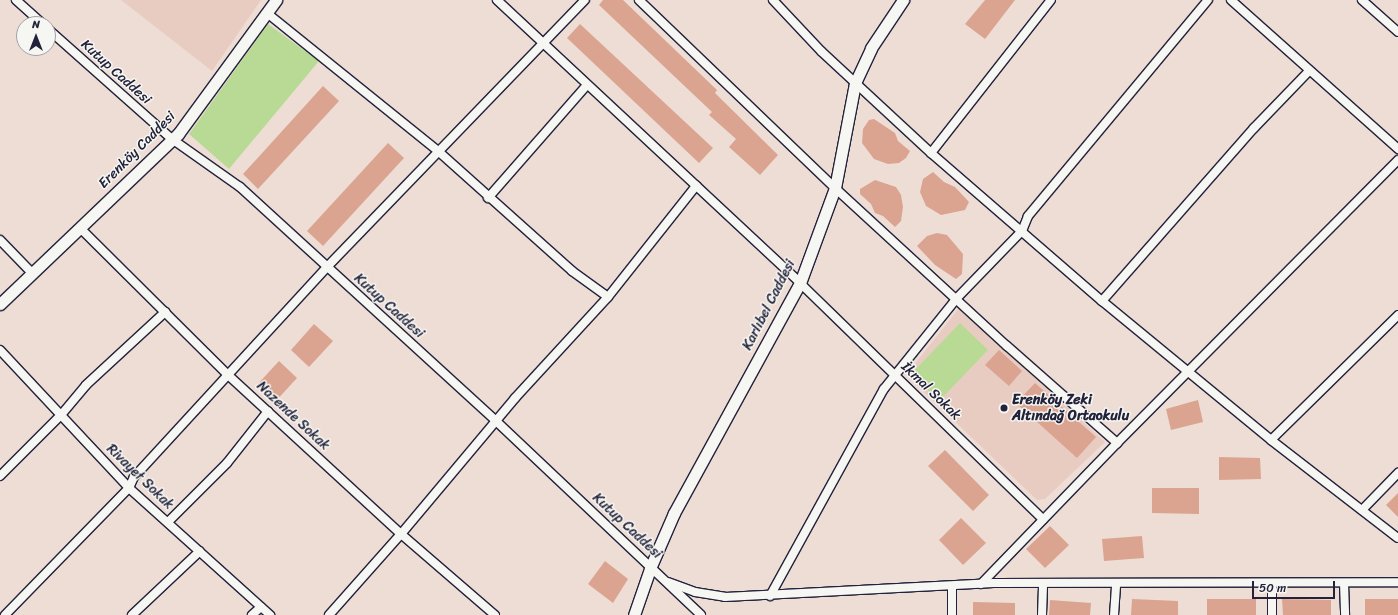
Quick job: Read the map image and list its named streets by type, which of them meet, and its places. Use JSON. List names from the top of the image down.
{
  "streets": {
    "street": [
      "Kutup Caddesi",
      "Erenköy Caddesi",
      "Karlıbel Caddesi",
      "İkmal Sokak",
      "Nazende Sokak",
      "Rivayet Sokak"
    ]
  },
  "crossings": [
    ["Kutup Caddesi", "Erenköy Caddesi"],
    ["Kutup Caddesi", "Karlıbel Caddesi"],
    ["Erenköy Caddesi", "Nazende Sokak"],
    ["Karlıbel Caddesi", "İkmal Sokak"]
  ],
  "places": ["Erenköy Zeki Altındağ Ortaokulu"],
  "scale_bar": "50 m",
  "north": "top"
}
